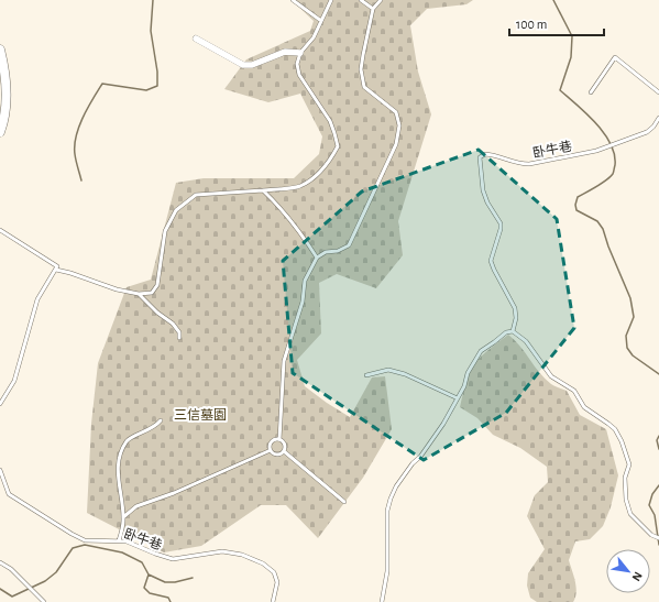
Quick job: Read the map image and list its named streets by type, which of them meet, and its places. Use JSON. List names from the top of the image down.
{
  "streets": {
    "lane": ["卧牛巷"]
  },
  "parks": ["三信墓園"],
  "scale_bar": "100 m",
  "north": "bottom right"
}
